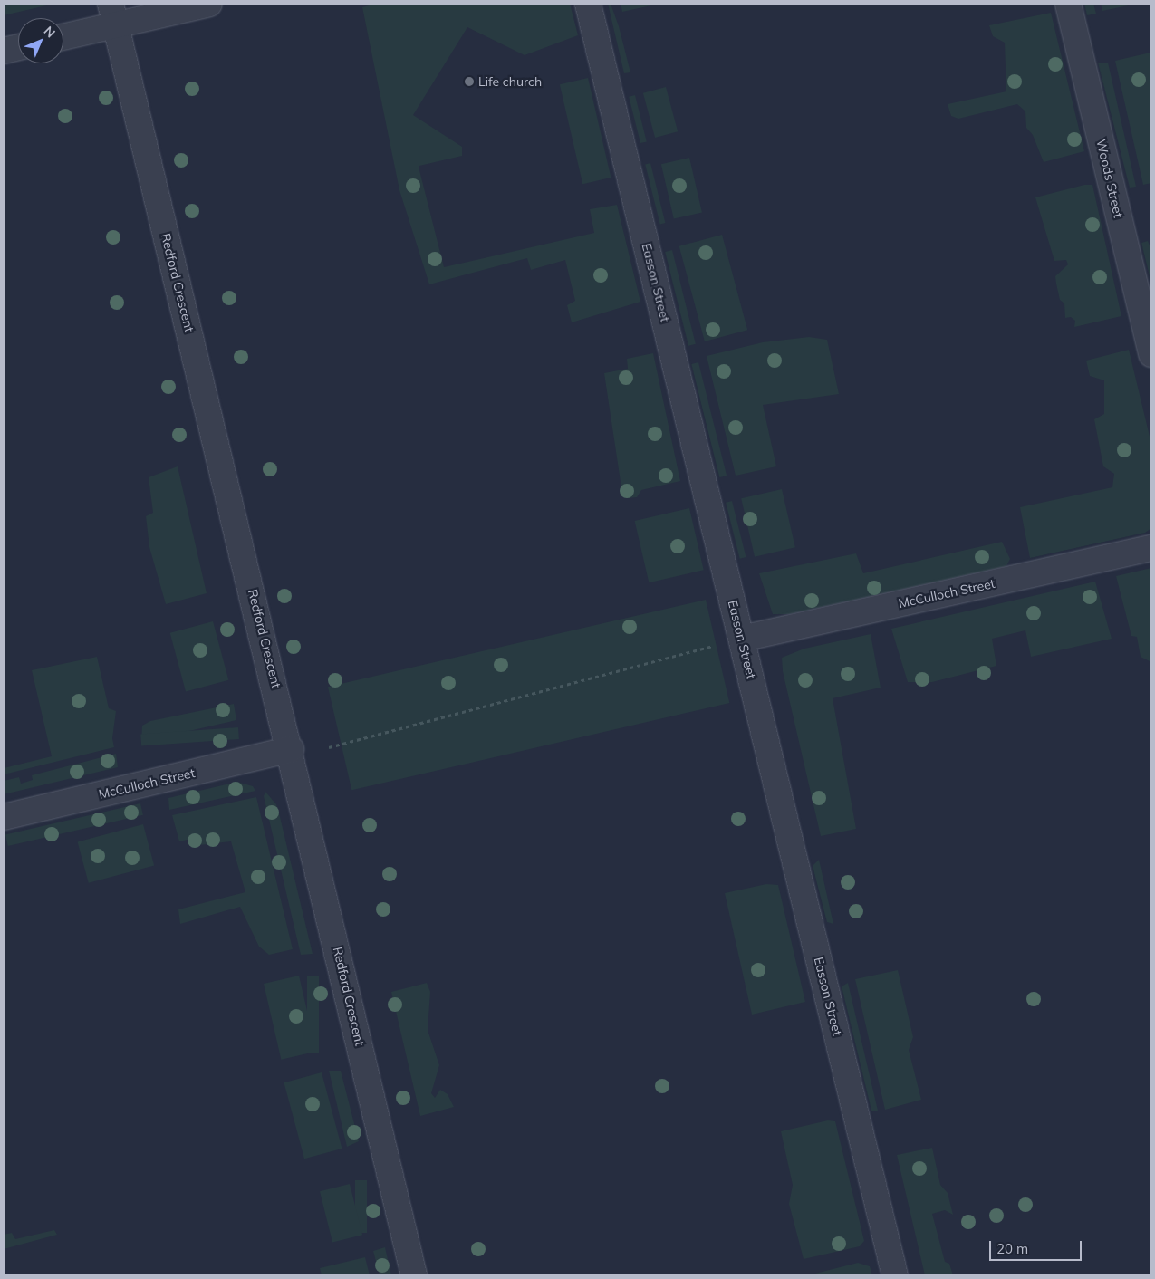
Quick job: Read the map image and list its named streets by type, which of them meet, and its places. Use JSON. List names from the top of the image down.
{
  "streets": {
    "street": [
      "Woods Street",
      "Redford Crescent",
      "Easson Street",
      "McCulloch Street"
    ]
  },
  "crossings": [
    ["Redford Crescent", "McCulloch Street"],
    ["Easson Street", "McCulloch Street"]
  ],
  "places": ["Life church"],
  "scale_bar": "20 m",
  "north": "top right"
}
